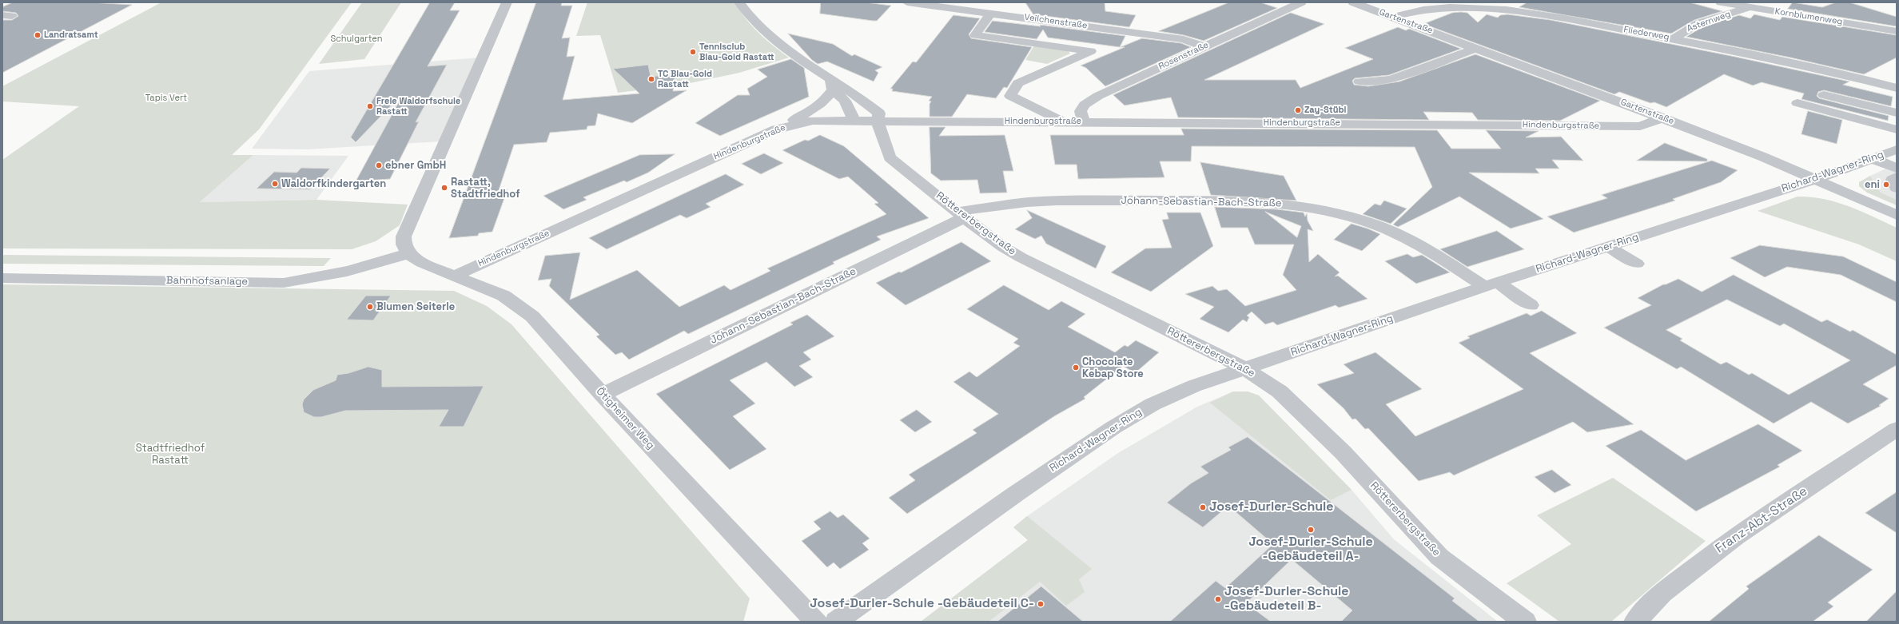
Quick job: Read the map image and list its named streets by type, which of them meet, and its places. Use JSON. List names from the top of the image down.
{
  "streets": {
    "street": [
      "Kornblumenweg",
      "Veilchenstraße",
      "Gartenstraße",
      "Asternweg",
      "Fliederweg",
      "Rosenstraße",
      "Hindenburgstraße",
      "Richard-Wagner-Ring",
      "Johann-Sebastian-Bach-Straße",
      "Röttererbergstraße",
      "Bahnhofsanlage",
      "Ötigheimer Weg",
      "Franz-Abt-Straße"
    ]
  },
  "crossings": [
    ["Kornblumenweg", "Asternweg"],
    ["Veilchenstraße", "Rosenstraße"],
    ["Gartenstraße", "Fliederweg"],
    ["Gartenstraße", "Hindenburgstraße"],
    ["Gartenstraße", "Richard-Wagner-Ring"],
    ["Asternweg", "Fliederweg"],
    ["Rosenstraße", "Hindenburgstraße"],
    ["Hindenburgstraße", "Röttererbergstraße"],
    ["Hindenburgstraße", "Ötigheimer Weg"],
    ["Richard-Wagner-Ring", "Johann-Sebastian-Bach-Straße"],
    ["Richard-Wagner-Ring", "Röttererbergstraße"],
    ["Johann-Sebastian-Bach-Straße", "Röttererbergstraße"],
    ["Johann-Sebastian-Bach-Straße", "Ötigheimer Weg"],
    ["Bahnhofsanlage", "Ötigheimer Weg"]
  ],
  "parks": ["Schulgarten", "Tapis Vert", "Stadtfriedhof Rastatt"],
  "places": [
    "Landratsamt",
    "Tennisclub Blau-Gold Rastatt",
    "TC Blau-Gold Rastatt",
    "Freie Waldorfschule Rastatt",
    "Zay-Stübl",
    "ebner GmbH",
    "Waldorfkindergarten",
    "eni",
    "Rastatt, Stadtfriedhof",
    "Blumen Seiterle",
    "Chocolate Kebap Store",
    "Josef-Durler-Schule",
    "Josef-Durler-Schule -Gebäudeteil A-",
    "Josef-Durler-Schule -Gebäudeteil B-",
    "Josef-Durler-Schule -Gebäudeteil C-"
  ]
}
